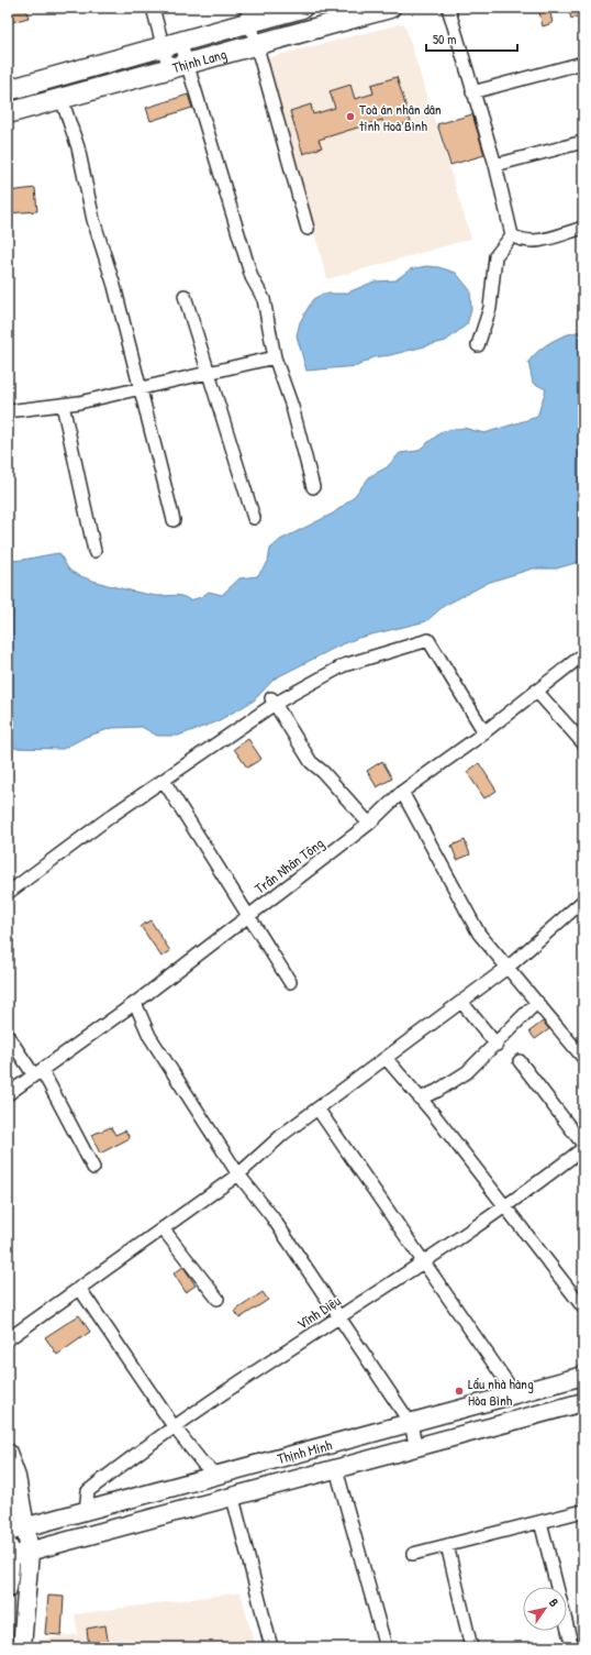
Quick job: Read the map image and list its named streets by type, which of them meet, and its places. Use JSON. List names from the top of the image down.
{
  "streets": {
    "main road": ["Thịnh Lang", "Thịnh Minh"],
    "street": ["Trần Nhân Tông", "Vĩnh Diệu"]
  },
  "crossings": [
    ["Vĩnh Diệu", "Thịnh Minh"]
  ],
  "places": ["Toà án nhân dân tỉnh Hoà Bình", "Lẩu nhà hàng Hòa Bình"],
  "scale_bar": "50 m",
  "north": "top right"
}
